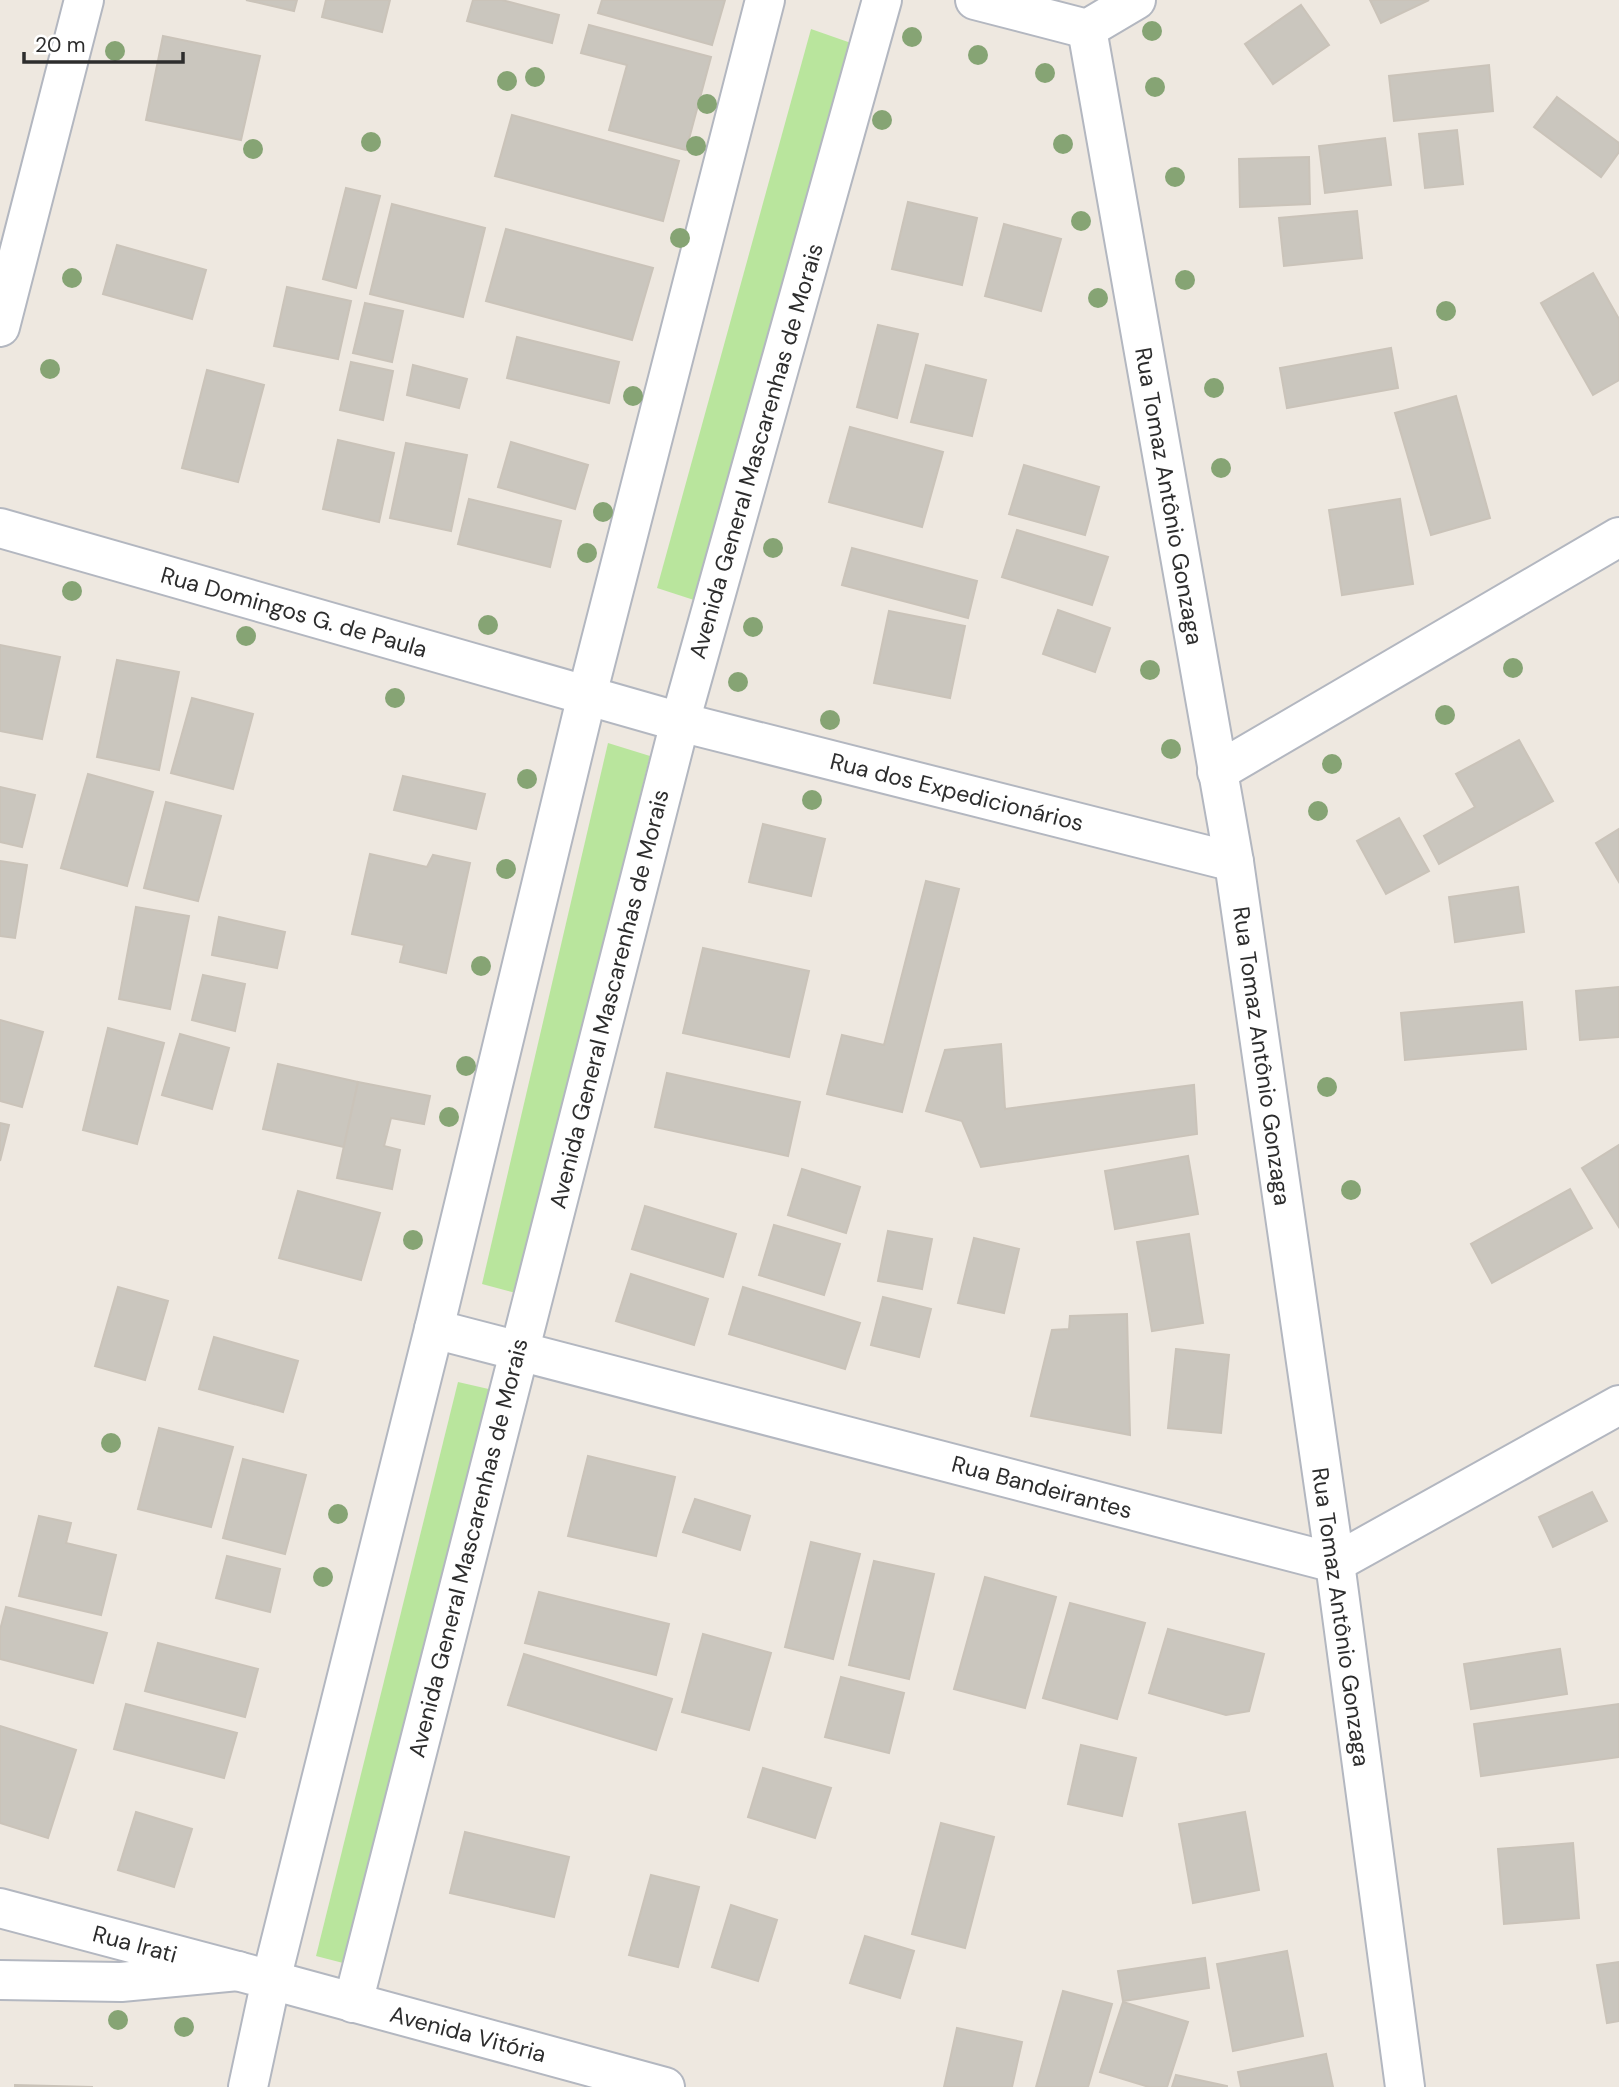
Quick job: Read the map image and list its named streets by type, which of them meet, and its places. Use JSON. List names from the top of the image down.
{
  "streets": {
    "street": [
      "Avenida General Mascarenhas de Morais",
      "Rua Tomaz Antônio Gonzaga",
      "Rua Domingos G. de Paula",
      "Rua dos Expedicionários",
      "Rua Bandeirantes",
      "Rua Irati",
      "Avenida Vitória"
    ]
  },
  "crossings": [
    ["Avenida General Mascarenhas de Morais", "Rua Domingos G. de Paula"],
    ["Avenida General Mascarenhas de Morais", "Rua dos Expedicionários"],
    ["Avenida General Mascarenhas de Morais", "Rua Bandeirantes"],
    ["Avenida General Mascarenhas de Morais", "Avenida Vitória"],
    ["Rua Tomaz Antônio Gonzaga", "Rua dos Expedicionários"],
    ["Rua Tomaz Antônio Gonzaga", "Rua Bandeirantes"],
    ["Rua Domingos G. de Paula", "Rua dos Expedicionários"],
    ["Rua Irati", "Avenida Vitória"]
  ],
  "scale_bar": "20 m"
}
